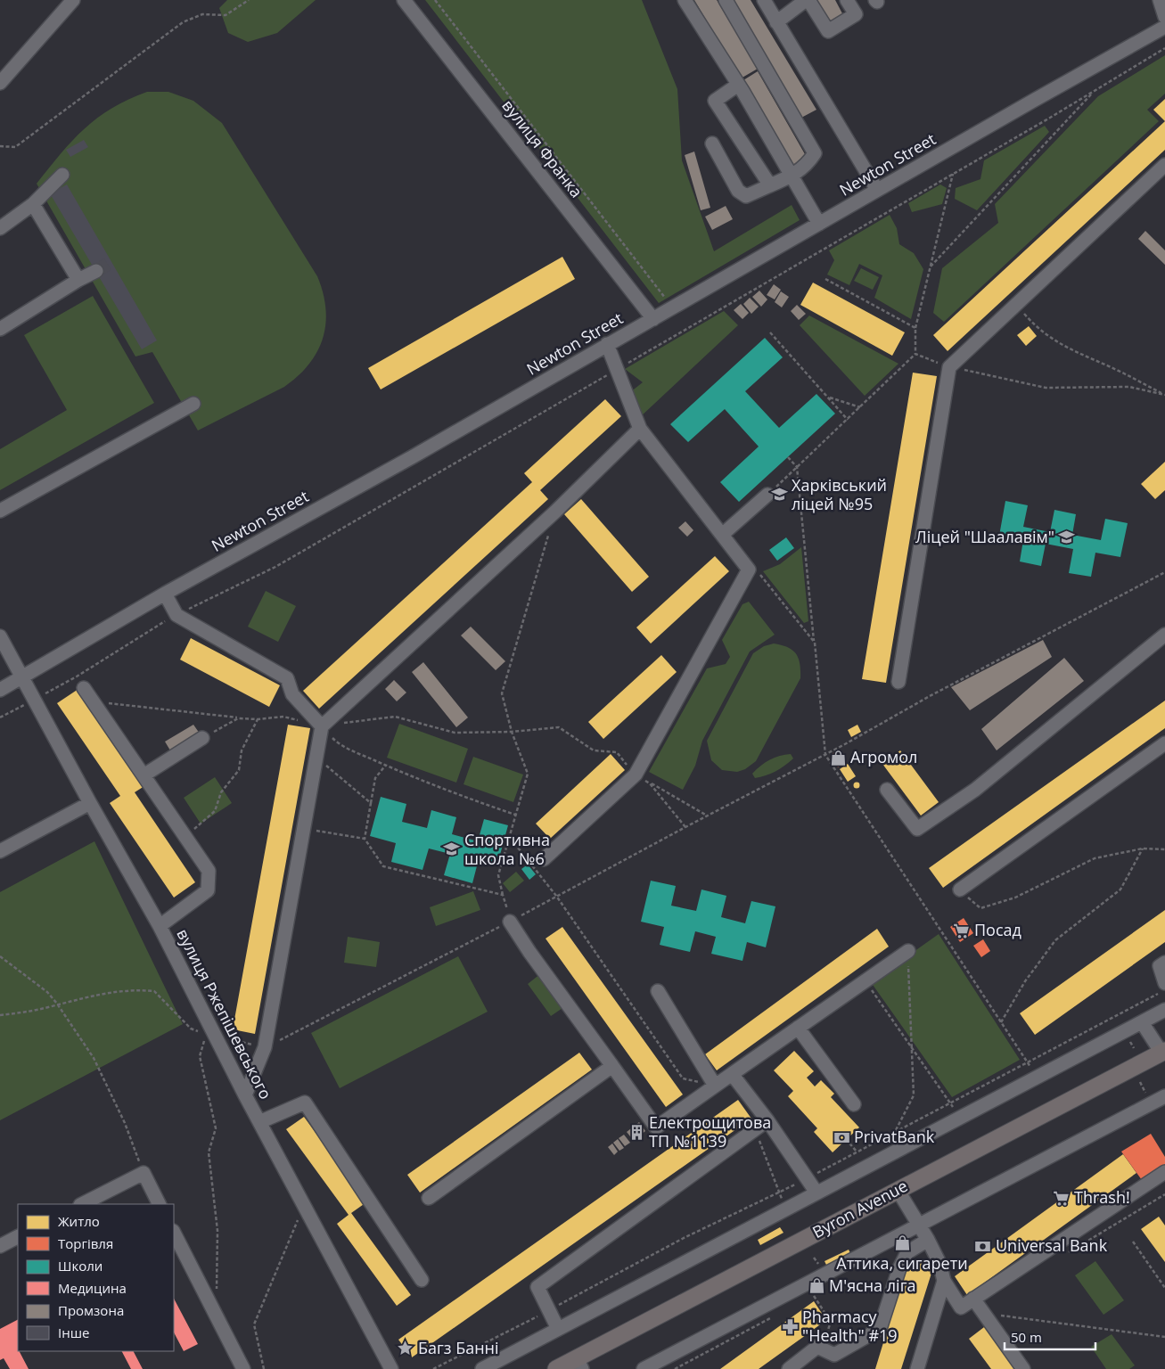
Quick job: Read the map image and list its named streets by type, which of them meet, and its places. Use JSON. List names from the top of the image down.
{
  "streets": {
    "main road": ["Byron Avenue"],
    "street": ["вулиця Франка", "Newton Street", "вулиця Ржепішевського"]
  },
  "crossings": [
    ["вулиця Франка", "Newton Street"],
    ["Newton Street", "вулиця Ржепішевського"]
  ],
  "places": {
    "school or university": ["Харківський ліцей №95", "Ліцей \"Шаалавім\"", "Спортивна школа №6"],
    "shop": ["Агромол", "Аттика, сигарети", "М'ясна ліга"],
    "supermarket": ["Посад", "Thrash!"],
    "building": ["Електрощитова ТП №1139"],
    "bank": ["PrivatBank", "Universal Bank"],
    "pharmacy": ["Pharmacy \"Health\" #19"],
    "place": ["Багз Банні"]
  },
  "legend": [
    "Житло",
    "Торгівля",
    "Школи",
    "Медицина",
    "Промзона",
    "Інше"
  ],
  "scale_bar": "50 m"
}
